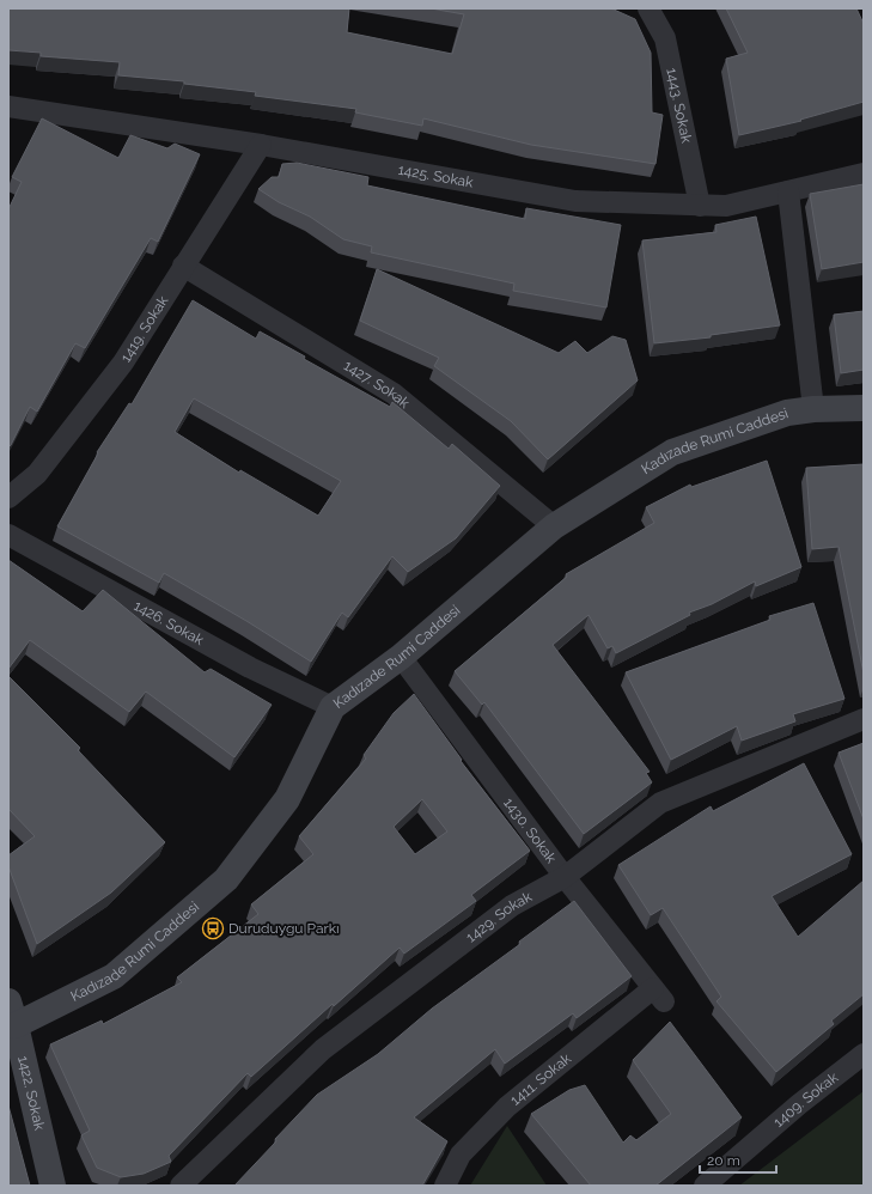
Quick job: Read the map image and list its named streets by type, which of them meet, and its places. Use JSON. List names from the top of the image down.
{
  "streets": {
    "street": [
      "1443. Sokak",
      "1425. Sokak",
      "1419. Sokak",
      "1427. Sokak",
      "Kadızade Rumi Caddesi",
      "1426. Sokak",
      "1430. Sokak",
      "1429. Sokak",
      "1411. Sokak",
      "1422. Sokak",
      "1409. Sokak"
    ]
  },
  "crossings": [
    ["1443. Sokak", "1425. Sokak"],
    ["1425. Sokak", "1419. Sokak"],
    ["1419. Sokak", "1427. Sokak"],
    ["1427. Sokak", "Kadızade Rumi Caddesi"],
    ["Kadızade Rumi Caddesi", "1426. Sokak"],
    ["Kadızade Rumi Caddesi", "1430. Sokak"],
    ["Kadızade Rumi Caddesi", "1422. Sokak"],
    ["1430. Sokak", "1429. Sokak"],
    ["1430. Sokak", "1411. Sokak"]
  ],
  "places": {
    "bus stop": ["Duruduygu Parkı"]
  },
  "scale_bar": "20 m"
}
